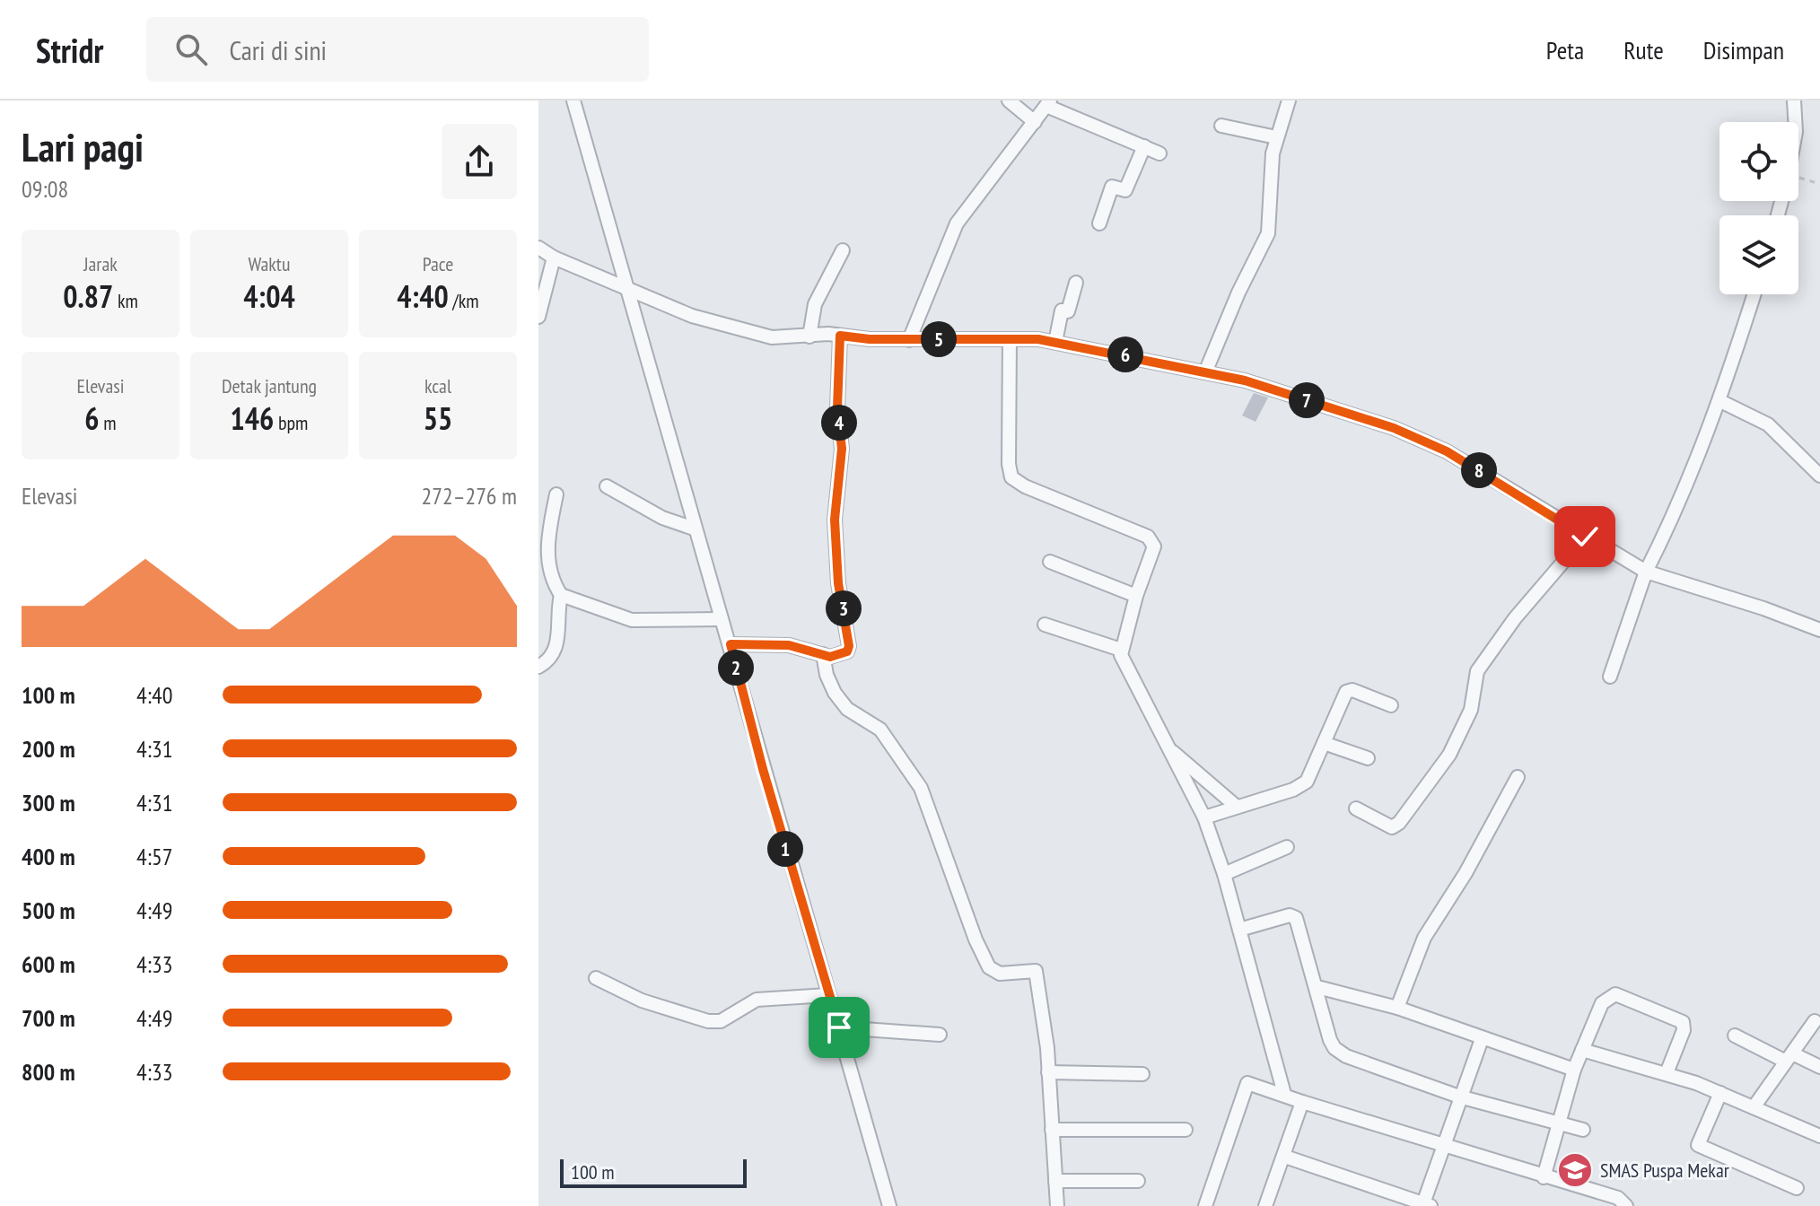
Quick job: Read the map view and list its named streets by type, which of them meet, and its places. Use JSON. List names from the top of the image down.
{
  "places": {
    "school or university": ["SMAS Puspa Mekar"]
  },
  "scale_bar": "100 m",
  "page": {
    "header": "Stridr",
    "search": "Cari di sini",
    "nav": ["Peta", "Rute", "Disimpan"],
    "heading": ["Lari pagi", "09:08"],
    "stats": [
      ["Jarak", "0.87 km"],
      ["Waktu", "4:04"],
      ["Pace", "4:40 /km"],
      ["Elevasi", "6 m"],
      ["Detak jantung", "146 bpm"],
      ["kcal", "55"]
    ],
    "pins": [
      "5",
      "6",
      "7",
      "4",
      "8",
      "3",
      "2",
      "1"
    ],
    "chart": ["Elevasi", "272–276 m"],
    "list": [
      {
        "name": "100 m",
        "note": "4:40"
      },
      {
        "name": "200 m",
        "note": "4:31"
      },
      {
        "name": "300 m",
        "note": "4:31"
      },
      {
        "name": "400 m",
        "note": "4:57"
      },
      {
        "name": "500 m",
        "note": "4:49"
      },
      {
        "name": "600 m",
        "note": "4:33"
      },
      {
        "name": "700 m",
        "note": "4:49"
      },
      {
        "name": "800 m",
        "note": "4:33"
      }
    ],
    "scale": "100 m"
  }
}
